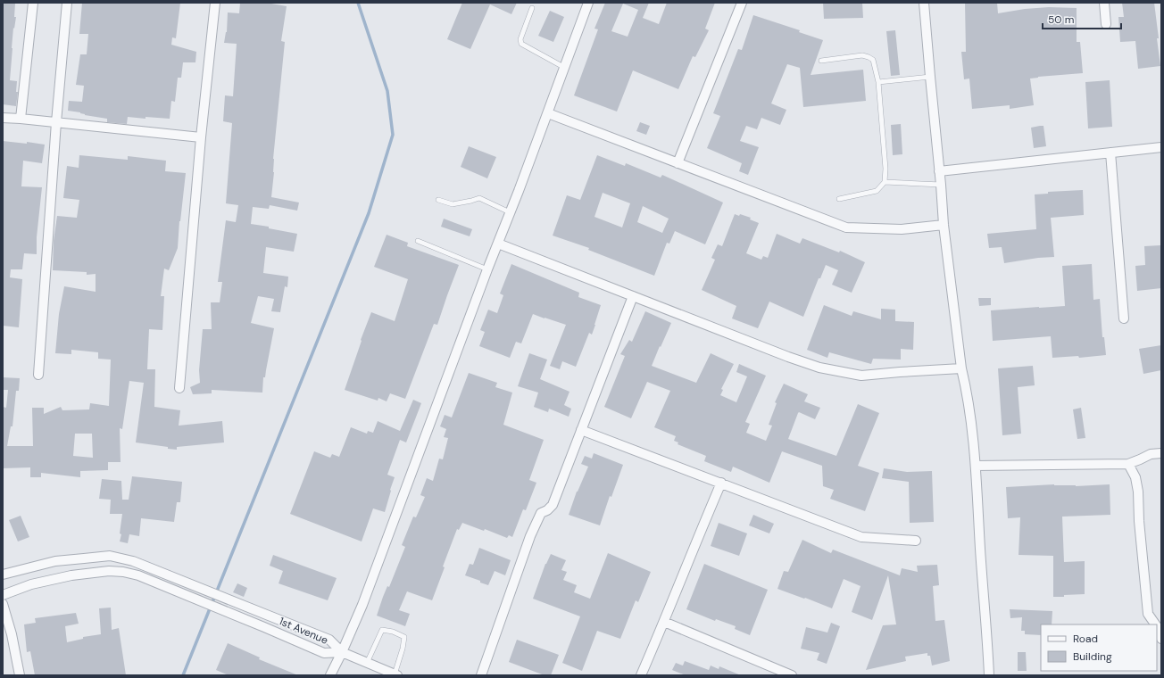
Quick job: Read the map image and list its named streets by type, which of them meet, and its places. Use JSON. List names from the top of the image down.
{
  "streets": {
    "street": ["1st Avenue"]
  },
  "legend": ["Road", "Building"],
  "scale_bar": "50 m"
}
